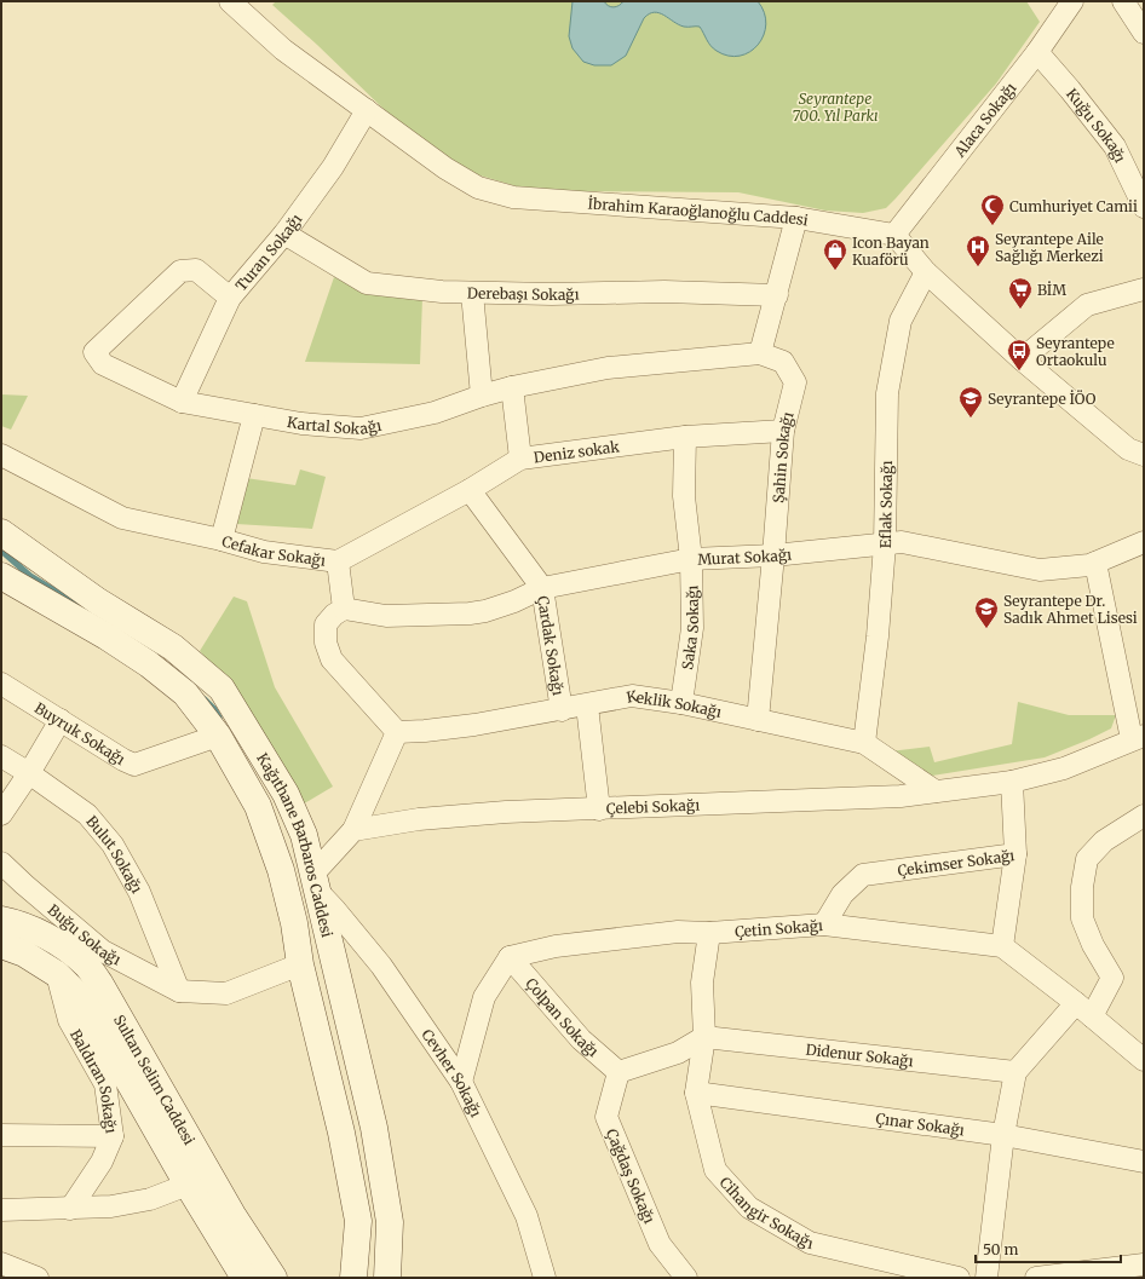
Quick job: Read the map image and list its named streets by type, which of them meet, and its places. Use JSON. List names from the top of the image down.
{
  "streets": {
    "main road": ["Kağıthane Barbaros Caddesi", "Sultan Selim Caddesi"],
    "street": [
      "Alaca Sokağı",
      "Kuğu Sokağı",
      "İbrahim Karaoğlanoğlu Caddesi",
      "Turan Sokağı",
      "Derebaşı Sokağı",
      "Kartal Sokağı",
      "Deniz sokak",
      "Şahin Sokağı",
      "Eflak Sokağı",
      "Cefakar Sokağı",
      "Murat Sokağı",
      "Saka Sokağı",
      "Çardak Sokağı",
      "Keklik Sokağı",
      "Buyruk Sokağı",
      "Çelebi Sokağı",
      "Bulut Sokağı",
      "Çekimser Sokağı",
      "Çetin Sokağı",
      "Buğu Sokağı",
      "Çolpan Sokağı",
      "Didenur Sokağı",
      "Cevher Sokağı",
      "Baldıran Sokağı",
      "Çınar Sokağı",
      "Çağdaş Sokağı",
      "Cihangir Sokağı"
    ]
  },
  "crossings": [
    ["Alaca Sokağı", "Kuğu Sokağı"],
    ["Alaca Sokağı", "İbrahim Karaoğlanoğlu Caddesi"],
    ["İbrahim Karaoğlanoğlu Caddesi", "Turan Sokağı"],
    ["Turan Sokağı", "Derebaşı Sokağı"],
    ["Turan Sokağı", "Kartal Sokağı"],
    ["Kartal Sokağı", "Şahin Sokağı"],
    ["Deniz sokak", "Şahin Sokağı"],
    ["Deniz sokak", "Cefakar Sokağı"],
    ["Deniz sokak", "Saka Sokağı"],
    ["Deniz sokak", "Çardak Sokağı"],
    ["Şahin Sokağı", "Murat Sokağı"],
    ["Şahin Sokağı", "Keklik Sokağı"],
    ["Eflak Sokağı", "Murat Sokağı"],
    ["Eflak Sokağı", "Keklik Sokağı"],
    ["Cefakar Sokağı", "Murat Sokağı"],
    ["Murat Sokağı", "Saka Sokağı"],
    ["Murat Sokağı", "Çardak Sokağı"],
    ["Saka Sokağı", "Keklik Sokağı"],
    ["Çardak Sokağı", "Keklik Sokağı"],
    ["Keklik Sokağı", "Çelebi Sokağı"],
    ["Buyruk Sokağı", "Kağıthane Barbaros Caddesi"],
    ["Çelebi Sokağı", "Çekimser Sokağı"],
    ["Kağıthane Barbaros Caddesi", "Cevher Sokağı"],
    ["Bulut Sokağı", "Buğu Sokağı"],
    ["Çekimser Sokağı", "Çetin Sokağı"],
    ["Çetin Sokağı", "Çolpan Sokağı"],
    ["Çetin Sokağı", "Cihangir Sokağı"],
    ["Çolpan Sokağı", "Çağdaş Sokağı"],
    ["Didenur Sokağı", "Cihangir Sokağı"],
    ["Sultan Selim Caddesi", "Baldıran Sokağı"],
    ["Çınar Sokağı", "Cihangir Sokağı"]
  ],
  "parks": ["Seyrantepe 700. Yıl Parkı"],
  "places": {
    "mosque": ["Cumhuriyet Camii"],
    "hospital": ["Seyrantepe Aile Sağlığı Merkezi"],
    "shop": ["Icon Bayan Kuaförü"],
    "supermarket": ["BİM"],
    "bus stop": ["Seyrantepe Ortaokulu"],
    "school or university": ["Seyrantepe İÖO", "Seyrantepe Dr. Sadık Ahmet Lisesi"]
  },
  "scale_bar": "50 m"
}
